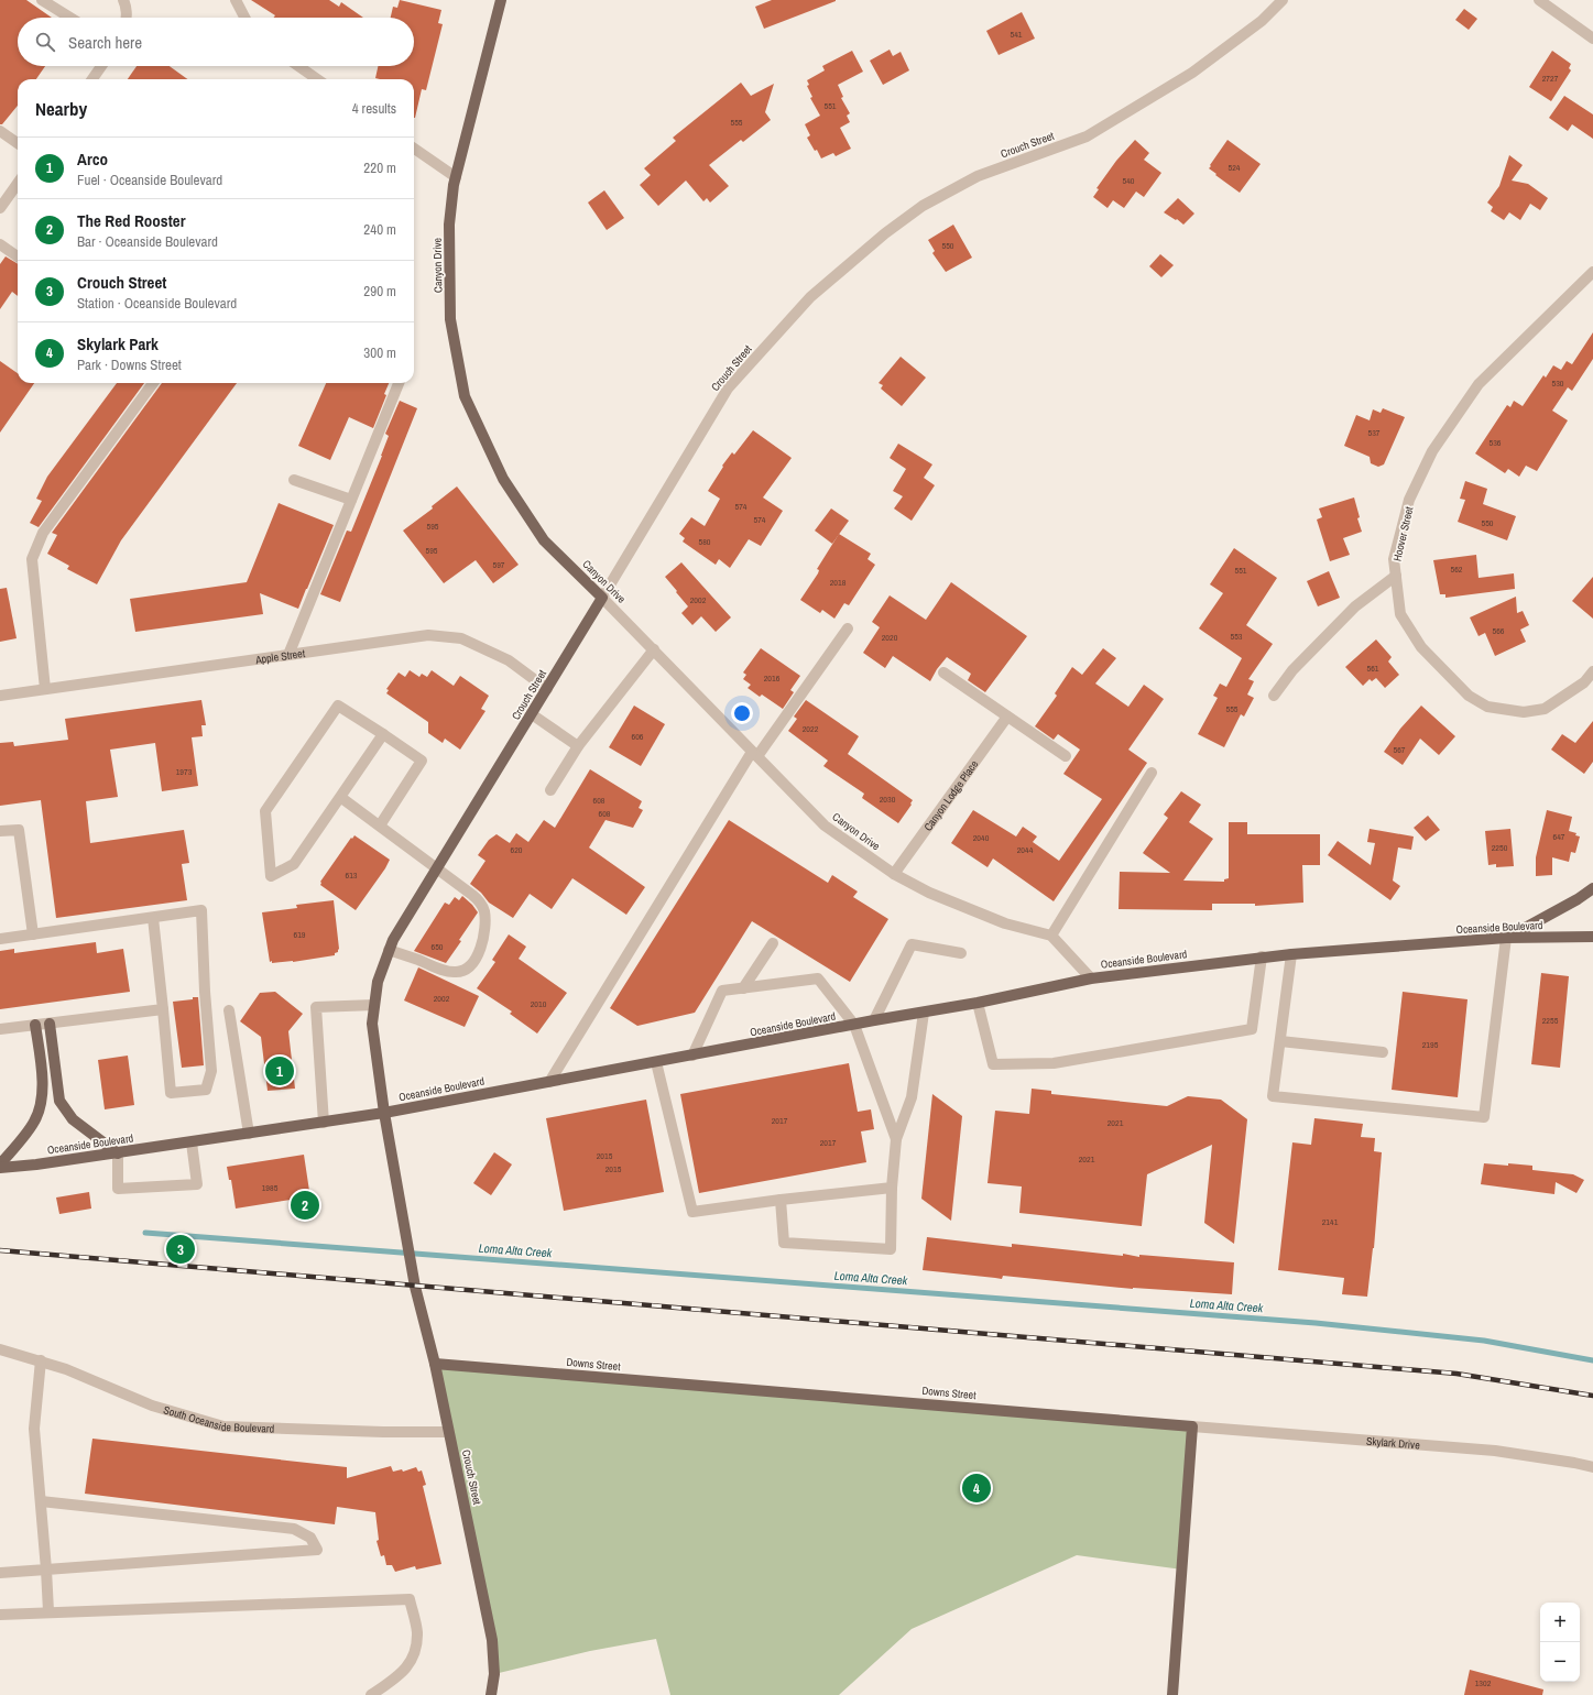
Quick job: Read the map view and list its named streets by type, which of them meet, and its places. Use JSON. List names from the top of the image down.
{
  "streets": {
    "main road": [
      "Crouch Street",
      "Canyon Drive",
      "Oceanside Boulevard",
      "Downs Street"
    ],
    "street": [
      "Hoover Street",
      "Apple Street",
      "Canyon Lodge Place",
      "South Oceanside Boulevard",
      "Skylark Drive"
    ]
  },
  "crossings": [
    ["Crouch Street", "Canyon Drive"],
    ["Crouch Street", "Apple Street"],
    ["Crouch Street", "Oceanside Boulevard"],
    ["Crouch Street", "Downs Street"],
    ["Crouch Street", "South Oceanside Boulevard"],
    ["Canyon Drive", "Canyon Lodge Place"],
    ["Downs Street", "Skylark Drive"]
  ],
  "water": ["Loma Alta Creek"],
  "house_numbers": [
    "541",
    "2727",
    "551",
    "555",
    "524",
    "540",
    "550",
    "530",
    "537",
    "536",
    "574",
    "574",
    "550",
    "595",
    "580",
    "595",
    "597",
    "562",
    "551",
    "2018",
    "2002",
    "566",
    "553",
    "2020",
    "561",
    "2016",
    "555",
    "2022",
    "606",
    "567",
    "1973",
    "2030",
    "608",
    "608",
    "647",
    "2040",
    "2250",
    "620",
    "2044",
    "613",
    "619",
    "650",
    "2002",
    "2010",
    "2255",
    "2195",
    "2017",
    "2021",
    "2017",
    "2015",
    "2021",
    "2015",
    "1985",
    "2141",
    "1302"
  ],
  "page": {
    "search": "Search here",
    "heading": ["Nearby", "4 results"],
    "list": [
      {
        "mark": "1",
        "name": "Arco",
        "note": "Fuel · Oceanside Boulevard",
        "value": "220 m"
      },
      {
        "mark": "2",
        "name": "The Red Rooster",
        "note": "Bar · Oceanside Boulevard",
        "value": "240 m"
      },
      {
        "mark": "3",
        "name": "Crouch Street",
        "note": "Station · Oceanside Boulevard",
        "value": "290 m"
      },
      {
        "mark": "4",
        "name": "Skylark Park",
        "note": "Park · Downs Street",
        "value": "300 m"
      }
    ],
    "pins": [
      "1",
      "2",
      "3",
      "4"
    ],
    "map_buttons": ["+", "−"]
  }
}
